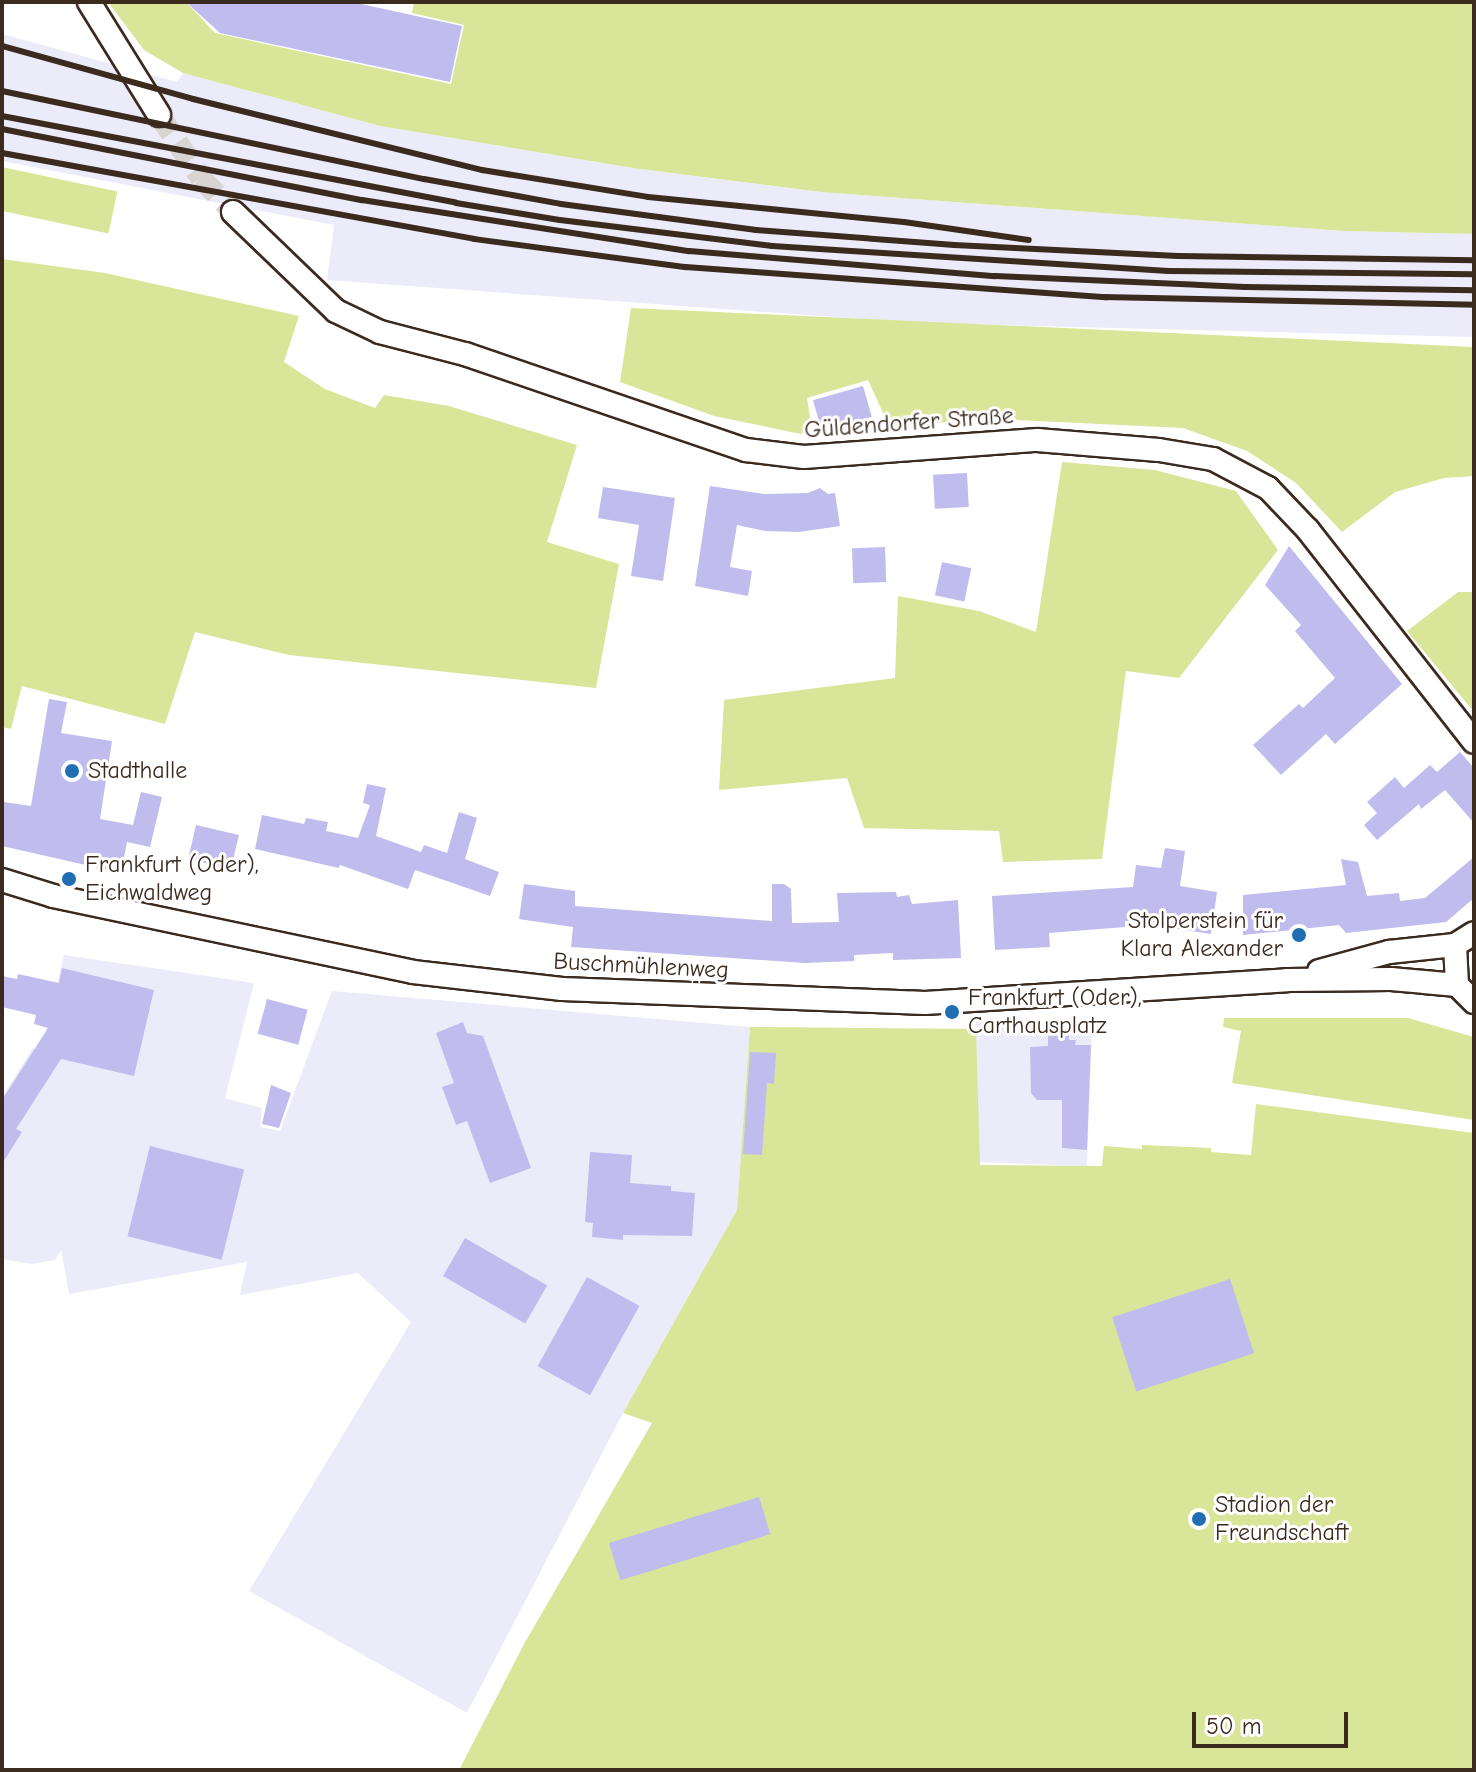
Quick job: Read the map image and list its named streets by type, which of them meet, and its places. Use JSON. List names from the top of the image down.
{
  "streets": {
    "street": ["Güldendorfer Straße", "Buschmühlenweg"]
  },
  "places": [
    "Stadthalle",
    "Frankfurt (Oder), Eichwaldweg",
    "Stolperstein für Klara Alexander",
    "Frankfurt (Oder), Carthausplatz",
    "Stadion der Freundschaft"
  ],
  "scale_bar": "50 m"
}
